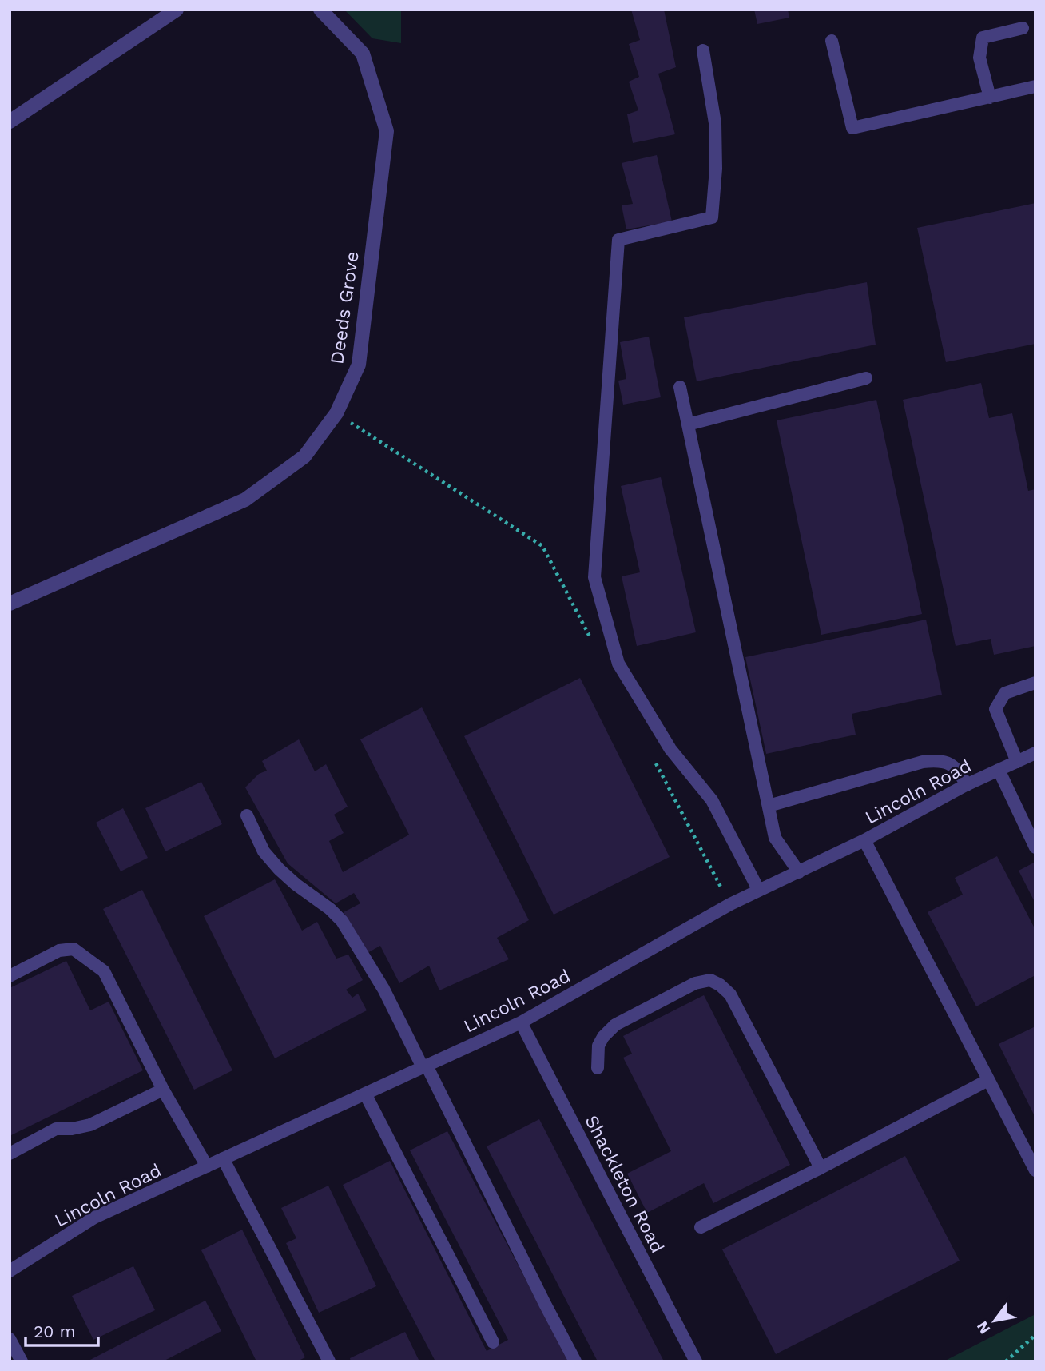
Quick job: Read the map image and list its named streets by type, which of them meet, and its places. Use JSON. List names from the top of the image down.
{
  "streets": {
    "street": ["Deeds Grove"],
    "lane": ["Lincoln Road", "Shackleton Road"]
  },
  "crossings": [
    ["Lincoln Road", "Shackleton Road"]
  ],
  "scale_bar": "20 m",
  "north": "bottom left"
}
